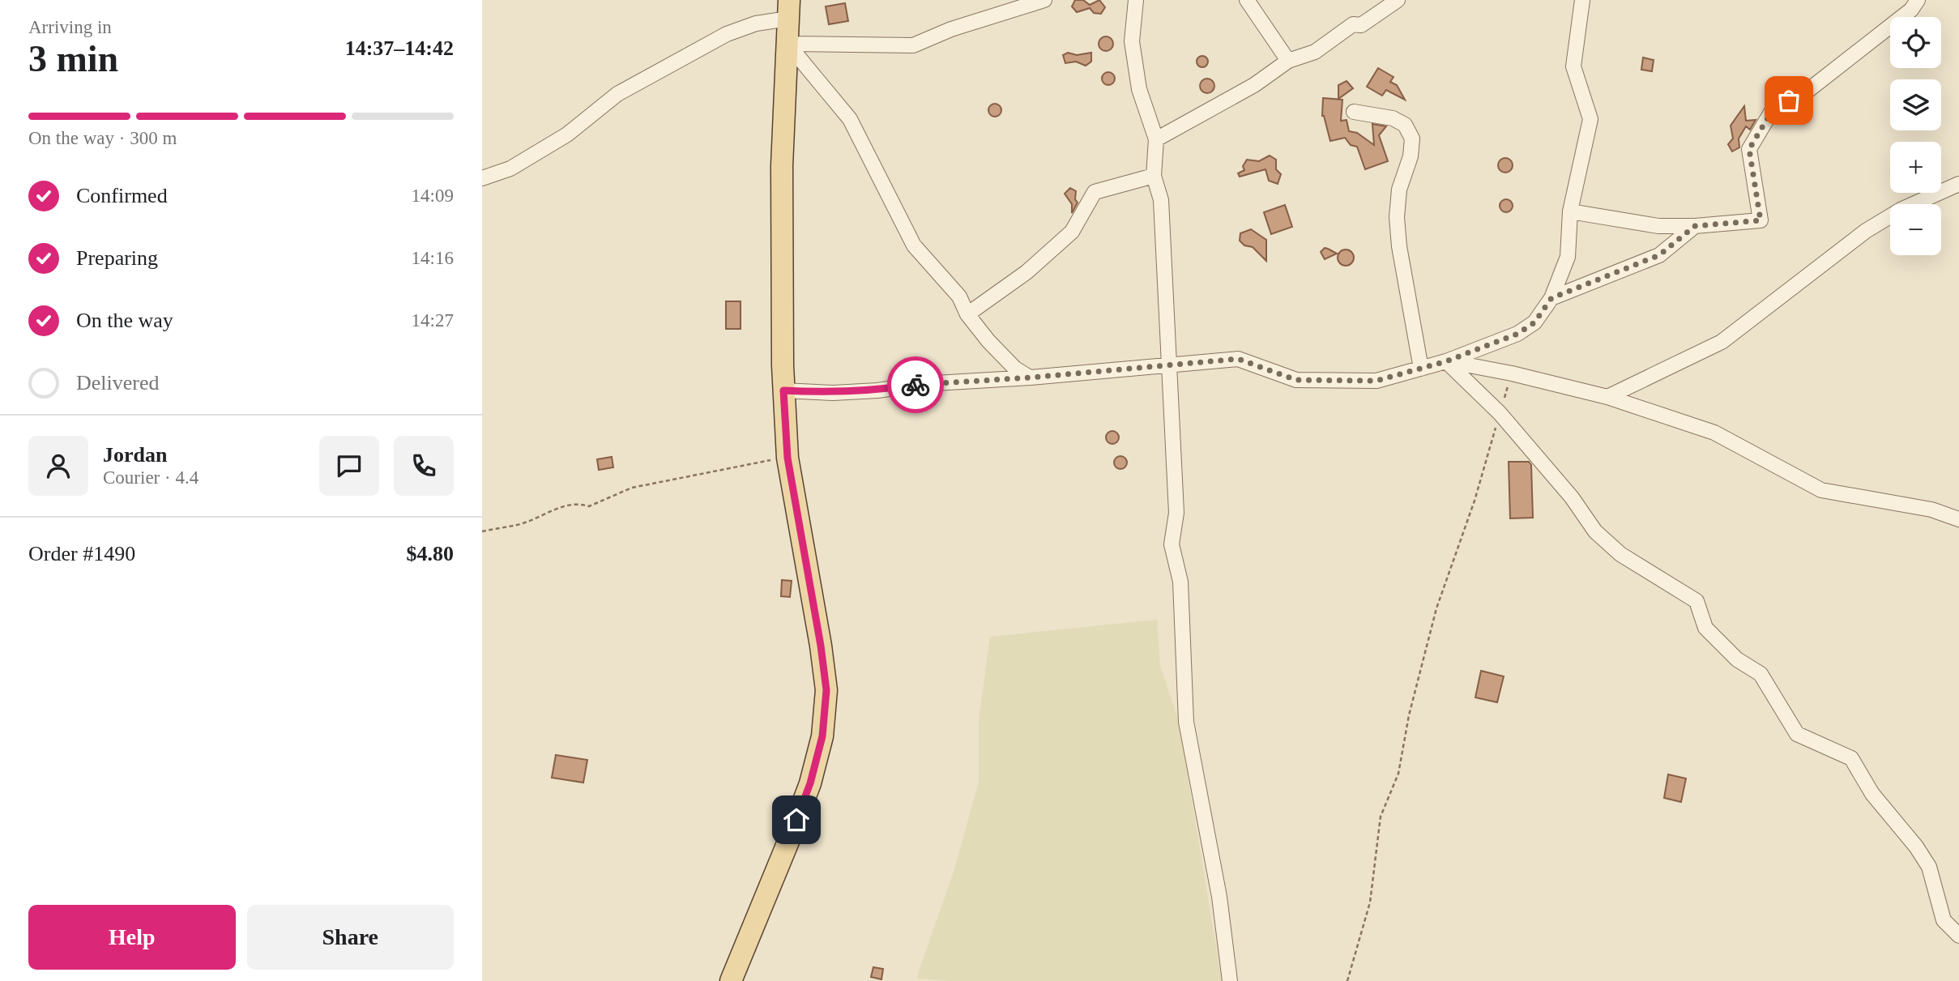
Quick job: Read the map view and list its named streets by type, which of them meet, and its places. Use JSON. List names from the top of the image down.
{
  "page": {
    "heading": ["3 min", "Arriving in", "14:37–14:42"],
    "panel": [
      "Jordan",
      "Courier · 4.4",
      "Order #1490",
      "$4.80"
    ],
    "map_buttons": ["+", "−"],
    "bar": "On the way · 300 m",
    "list": [
      ["Confirmed", "14:09"],
      ["Preparing", "14:16"],
      ["On the way", "14:27"],
      "Delivered"
    ],
    "buttons": ["Help", "Share"]
  }
}
